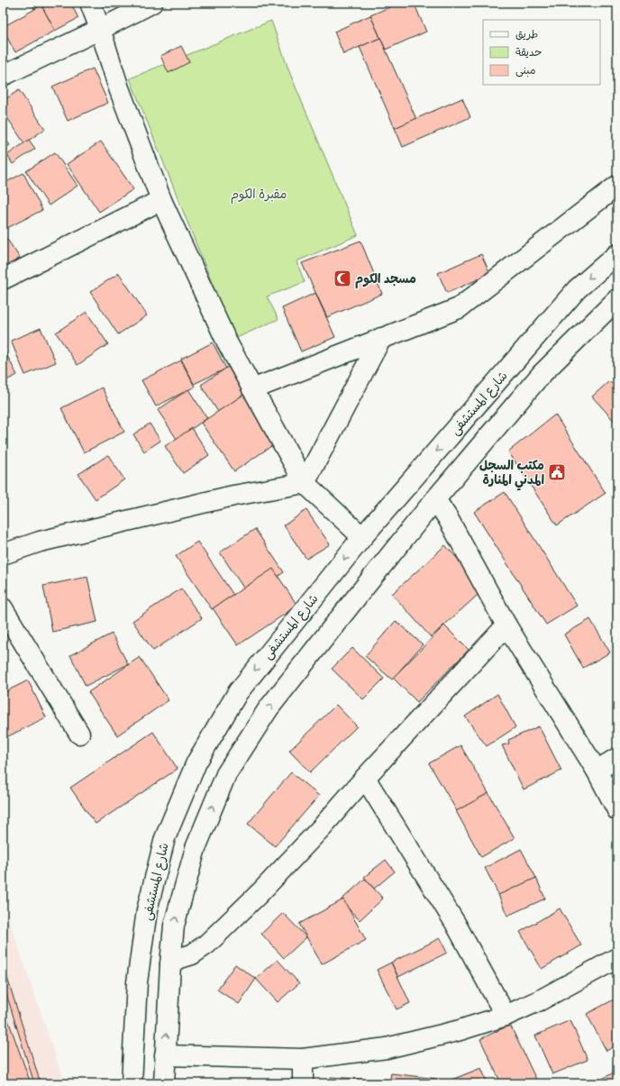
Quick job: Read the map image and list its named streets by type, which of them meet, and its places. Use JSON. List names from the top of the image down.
{
  "streets": {
    "street": ["شارع المستشفى"]
  },
  "parks": ["مقبرة الكوم"],
  "places": {
    "mosque": ["مسجد الكوم"],
    "public building": ["مكتب السجل المدني المنارة"]
  },
  "legend": ["طريق", "حديقة", "مبنى"]
}
